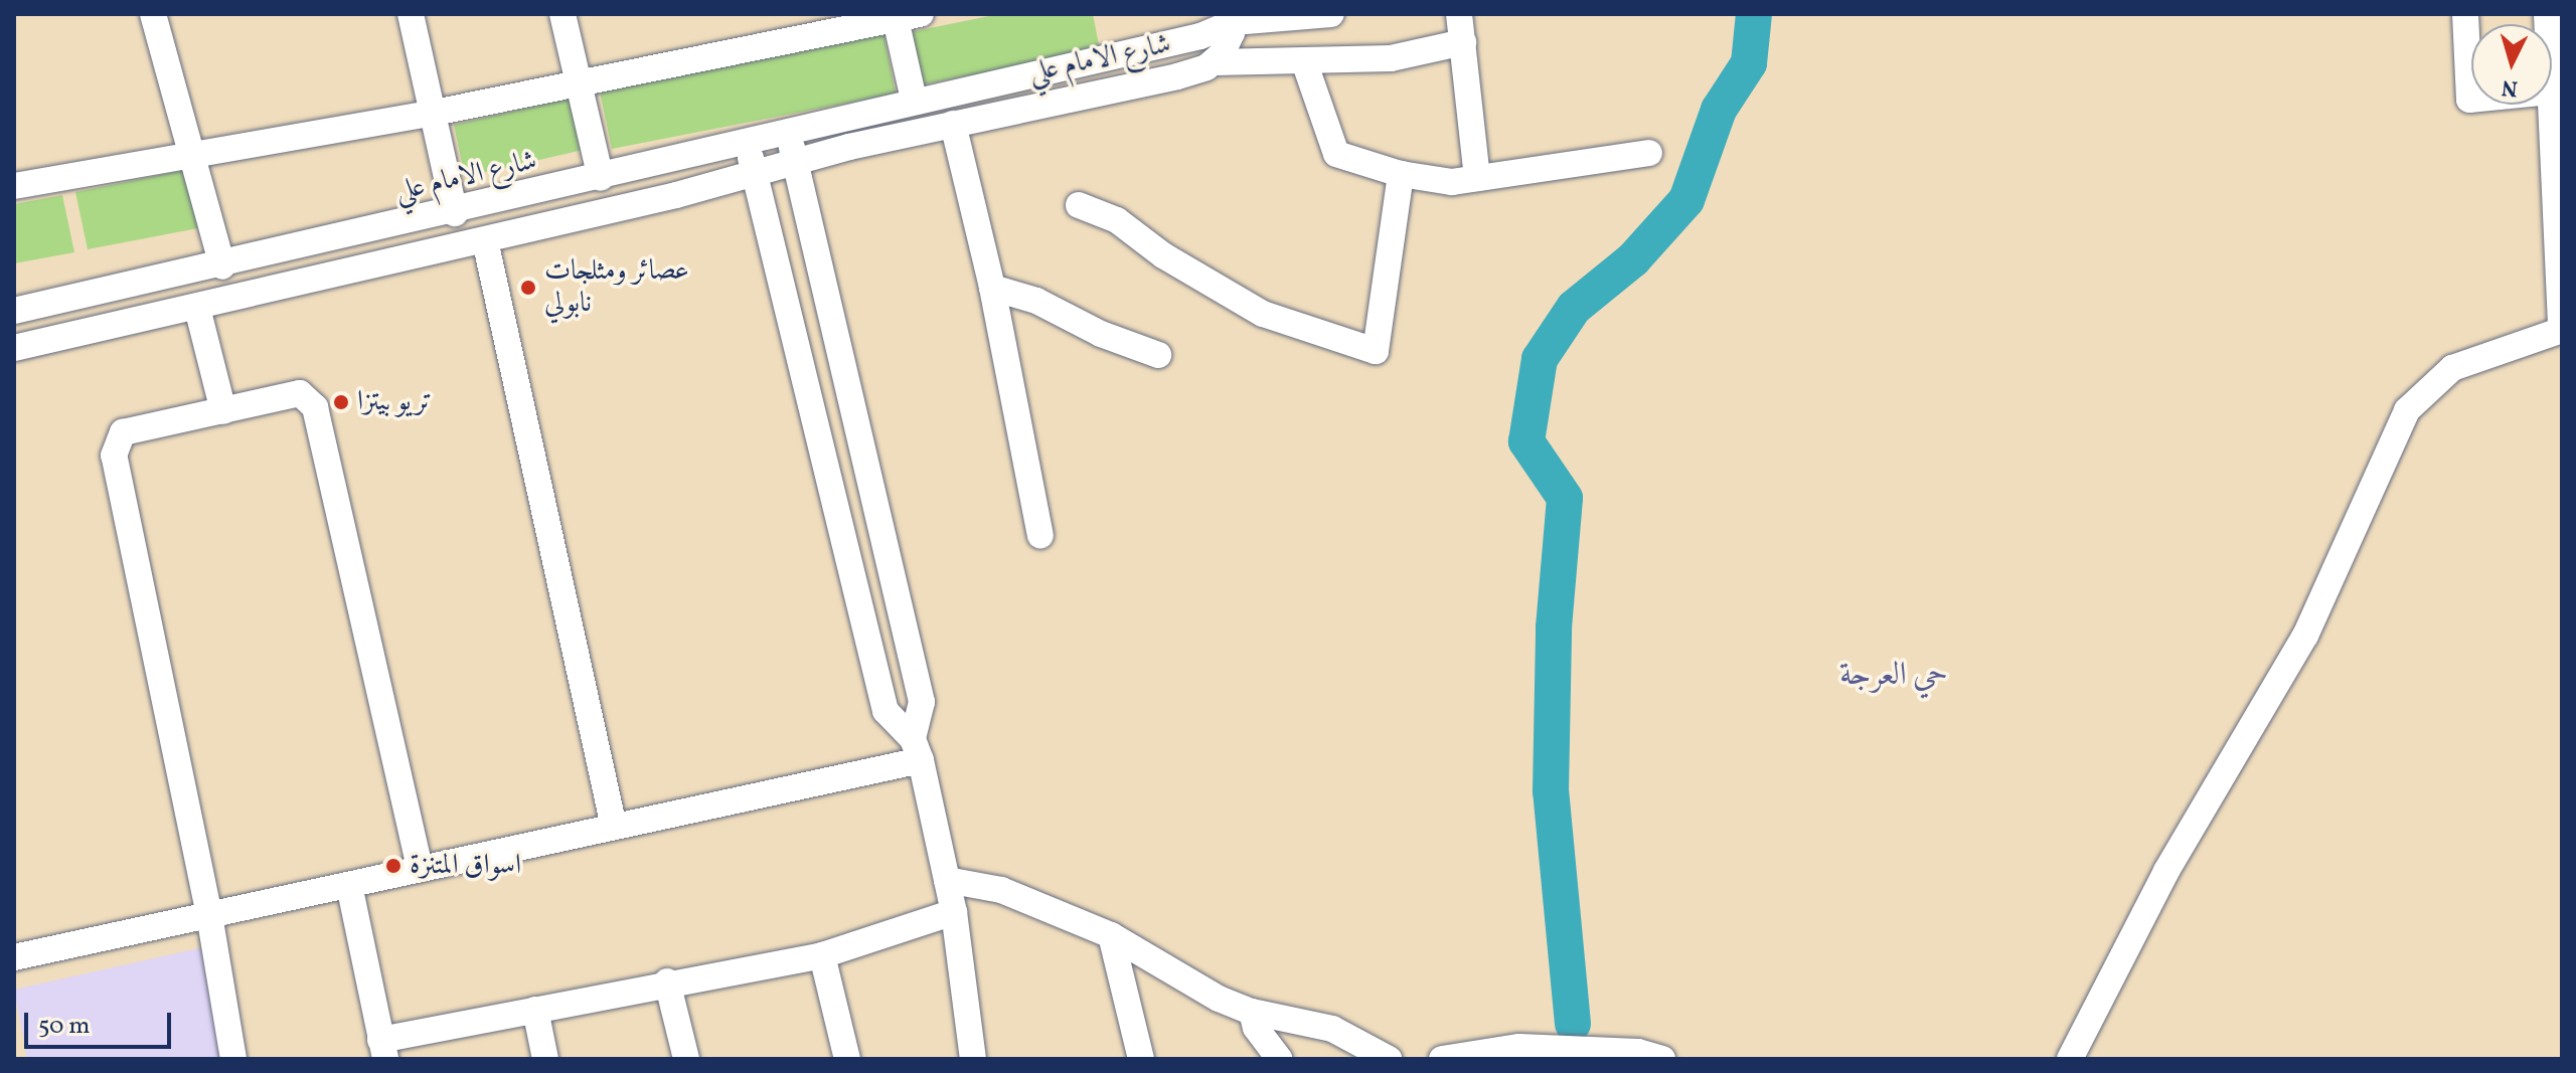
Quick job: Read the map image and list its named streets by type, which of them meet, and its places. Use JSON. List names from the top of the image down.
{
  "streets": {
    "street": ["شارع الامام علي"]
  },
  "districts": ["حي العرجة"],
  "places": ["عصائر ومثلجات نابولي", "تريو بيتزا", "اسواق المتنزة"],
  "scale_bar": "50 m",
  "north": "bottom"
}
